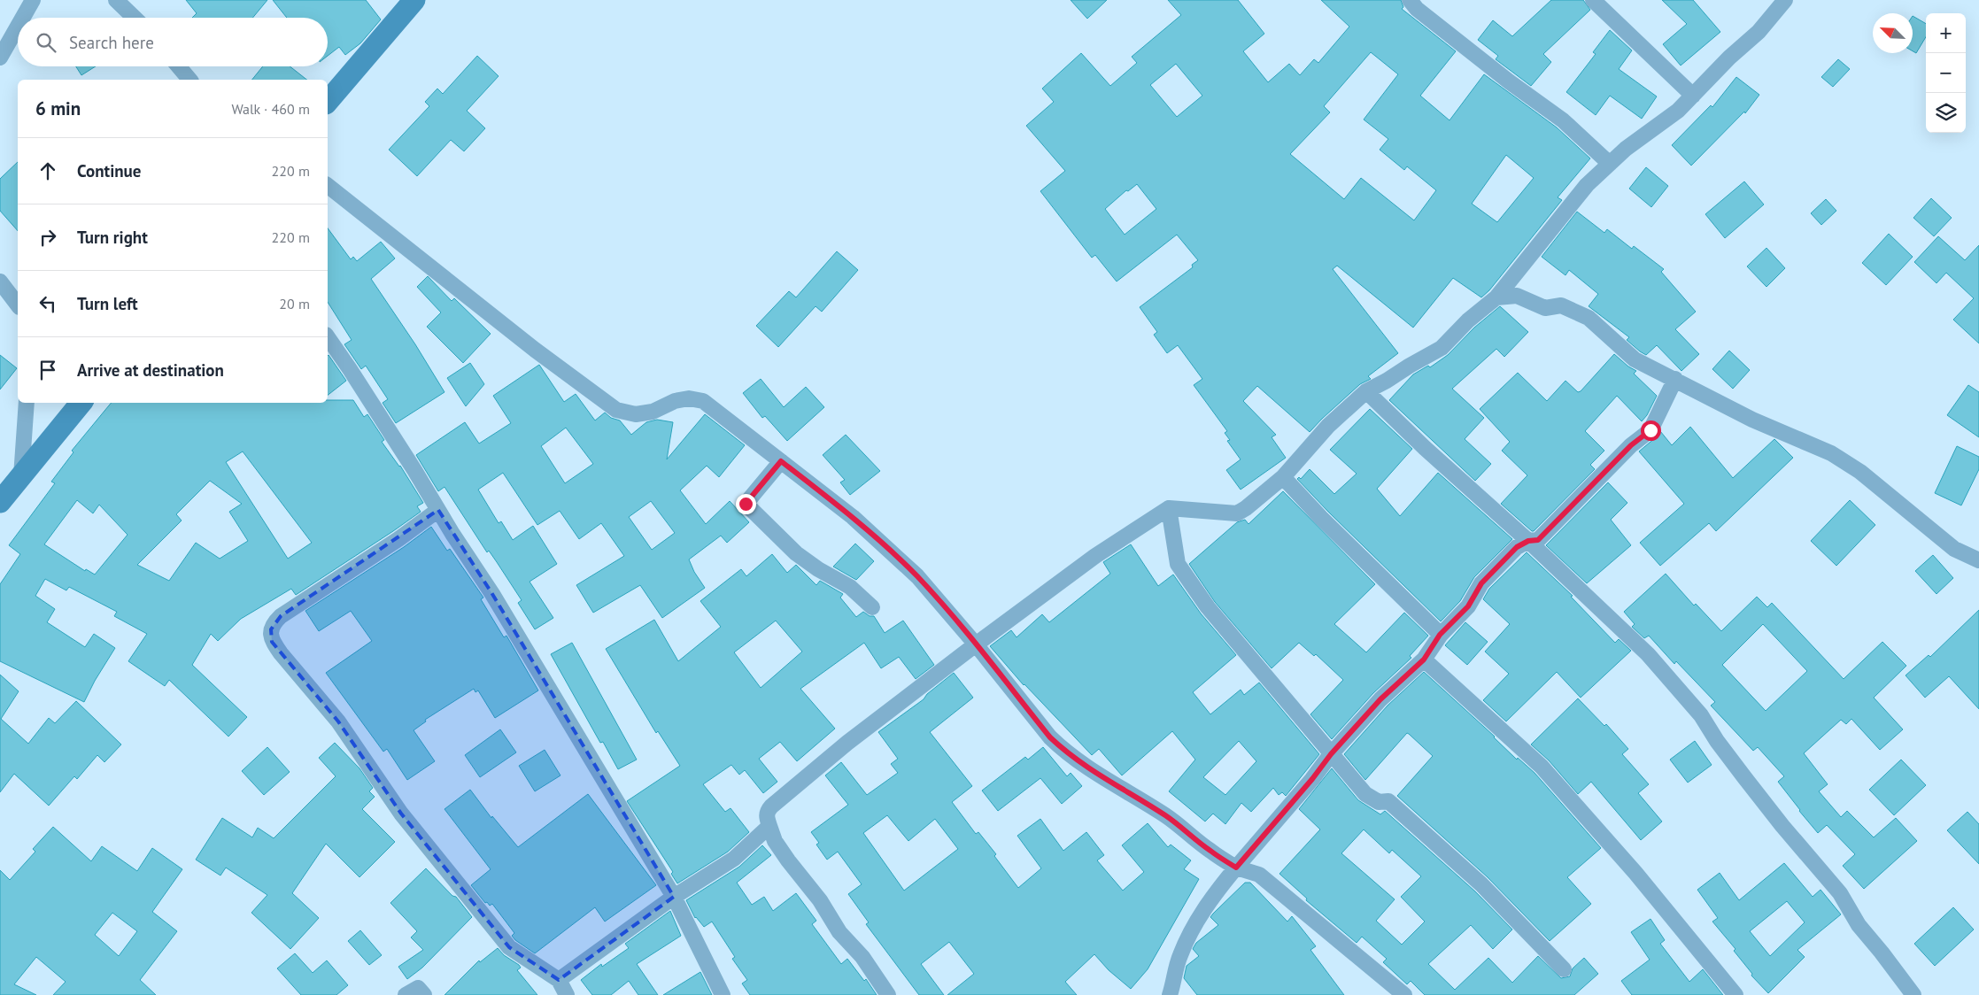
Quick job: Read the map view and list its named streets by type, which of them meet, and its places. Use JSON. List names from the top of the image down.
{
  "north": "top left",
  "page": {
    "map_buttons": ["+", "−"],
    "search": "Search here",
    "heading": ["6 min", "Walk · 460 m"],
    "list": [
      ["Continue", "220 m"],
      ["Turn right", "220 m"],
      ["Turn left", "20 m"],
      "Arrive at destination"
    ]
  }
}
